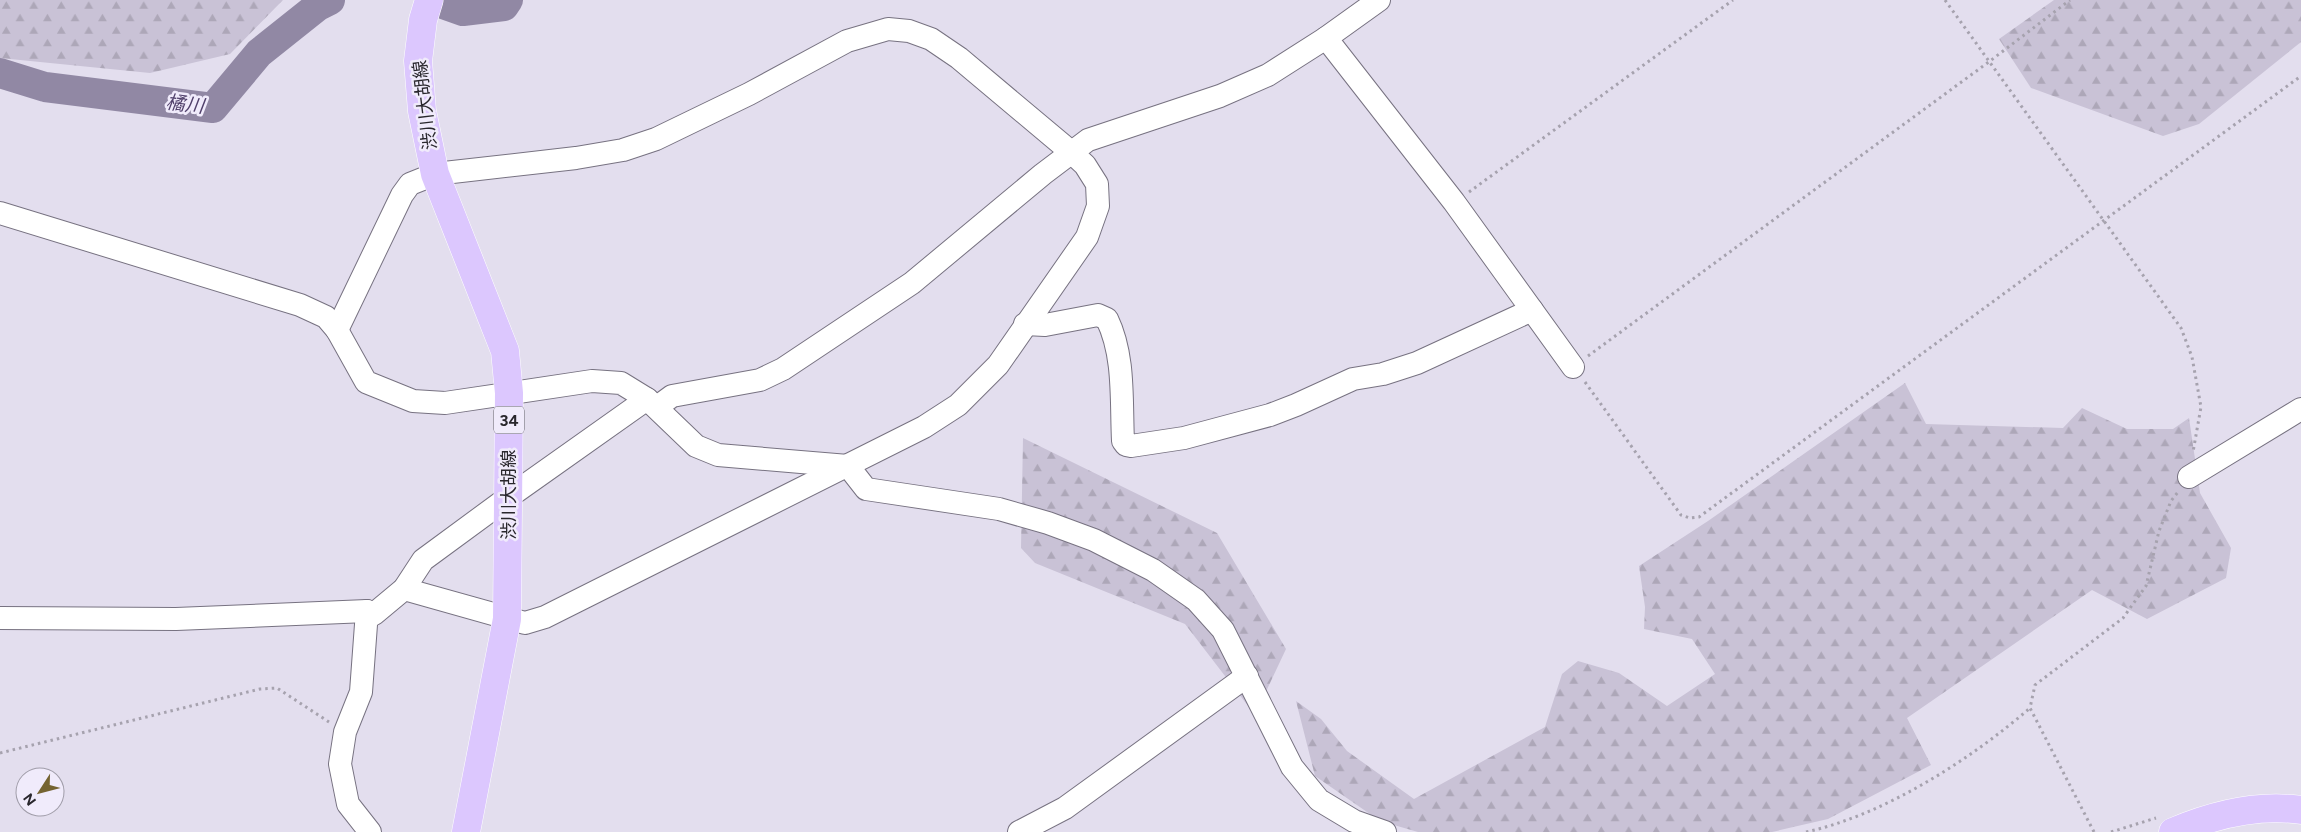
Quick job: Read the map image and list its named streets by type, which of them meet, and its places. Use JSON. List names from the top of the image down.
{
  "streets": {
    "main road": ["渋川大胡線", "34"]
  },
  "water": ["橘川"],
  "north": "bottom left"
}
